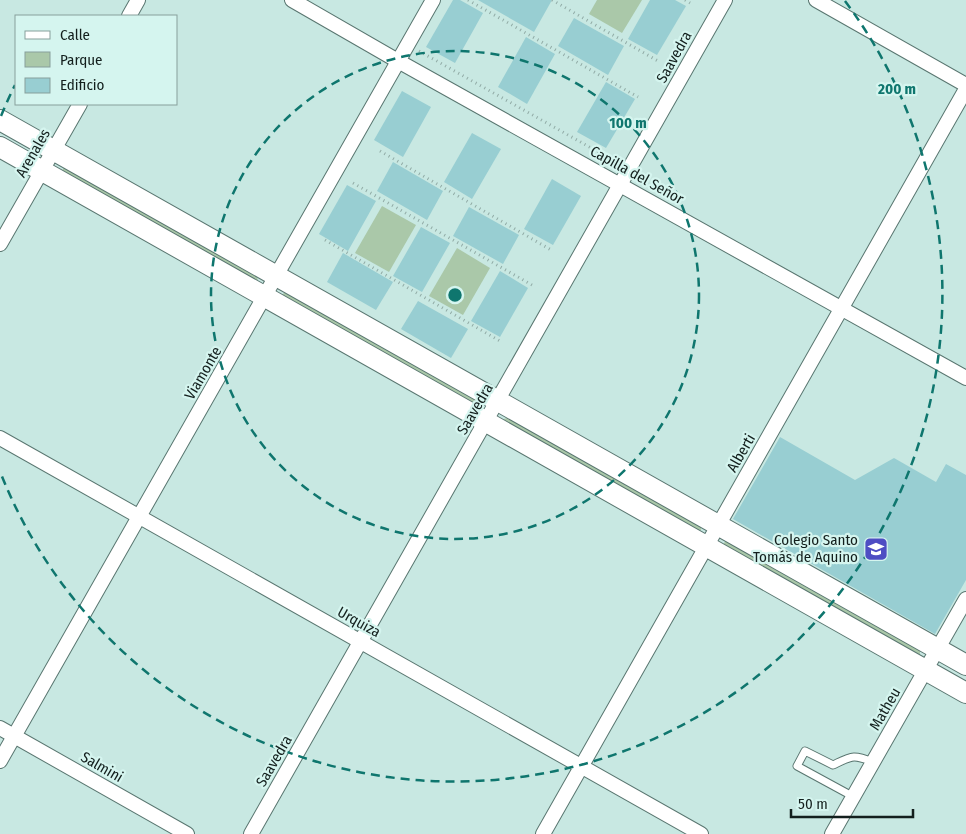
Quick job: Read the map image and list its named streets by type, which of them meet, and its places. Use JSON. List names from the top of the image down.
{
  "streets": {
    "street": [
      "Saavedra",
      "Arenales",
      "Capilla del Señor",
      "Viamonte",
      "Alberti",
      "Urquiza",
      "Matheu",
      "Salmini"
    ]
  },
  "crossings": [
    ["Saavedra", "Capilla del Señor"],
    ["Saavedra", "Urquiza"],
    ["Capilla del Señor", "Viamonte"],
    ["Capilla del Señor", "Alberti"],
    ["Viamonte", "Urquiza"],
    ["Viamonte", "Salmini"],
    ["Alberti", "Urquiza"]
  ],
  "places": {
    "school or university": ["Colegio Santo Tomás de Aquino"]
  },
  "legend": ["Calle", "Parque", "Edificio"],
  "scale_bar": "50 m",
  "rings": ["200 m", "100 m"]
}
